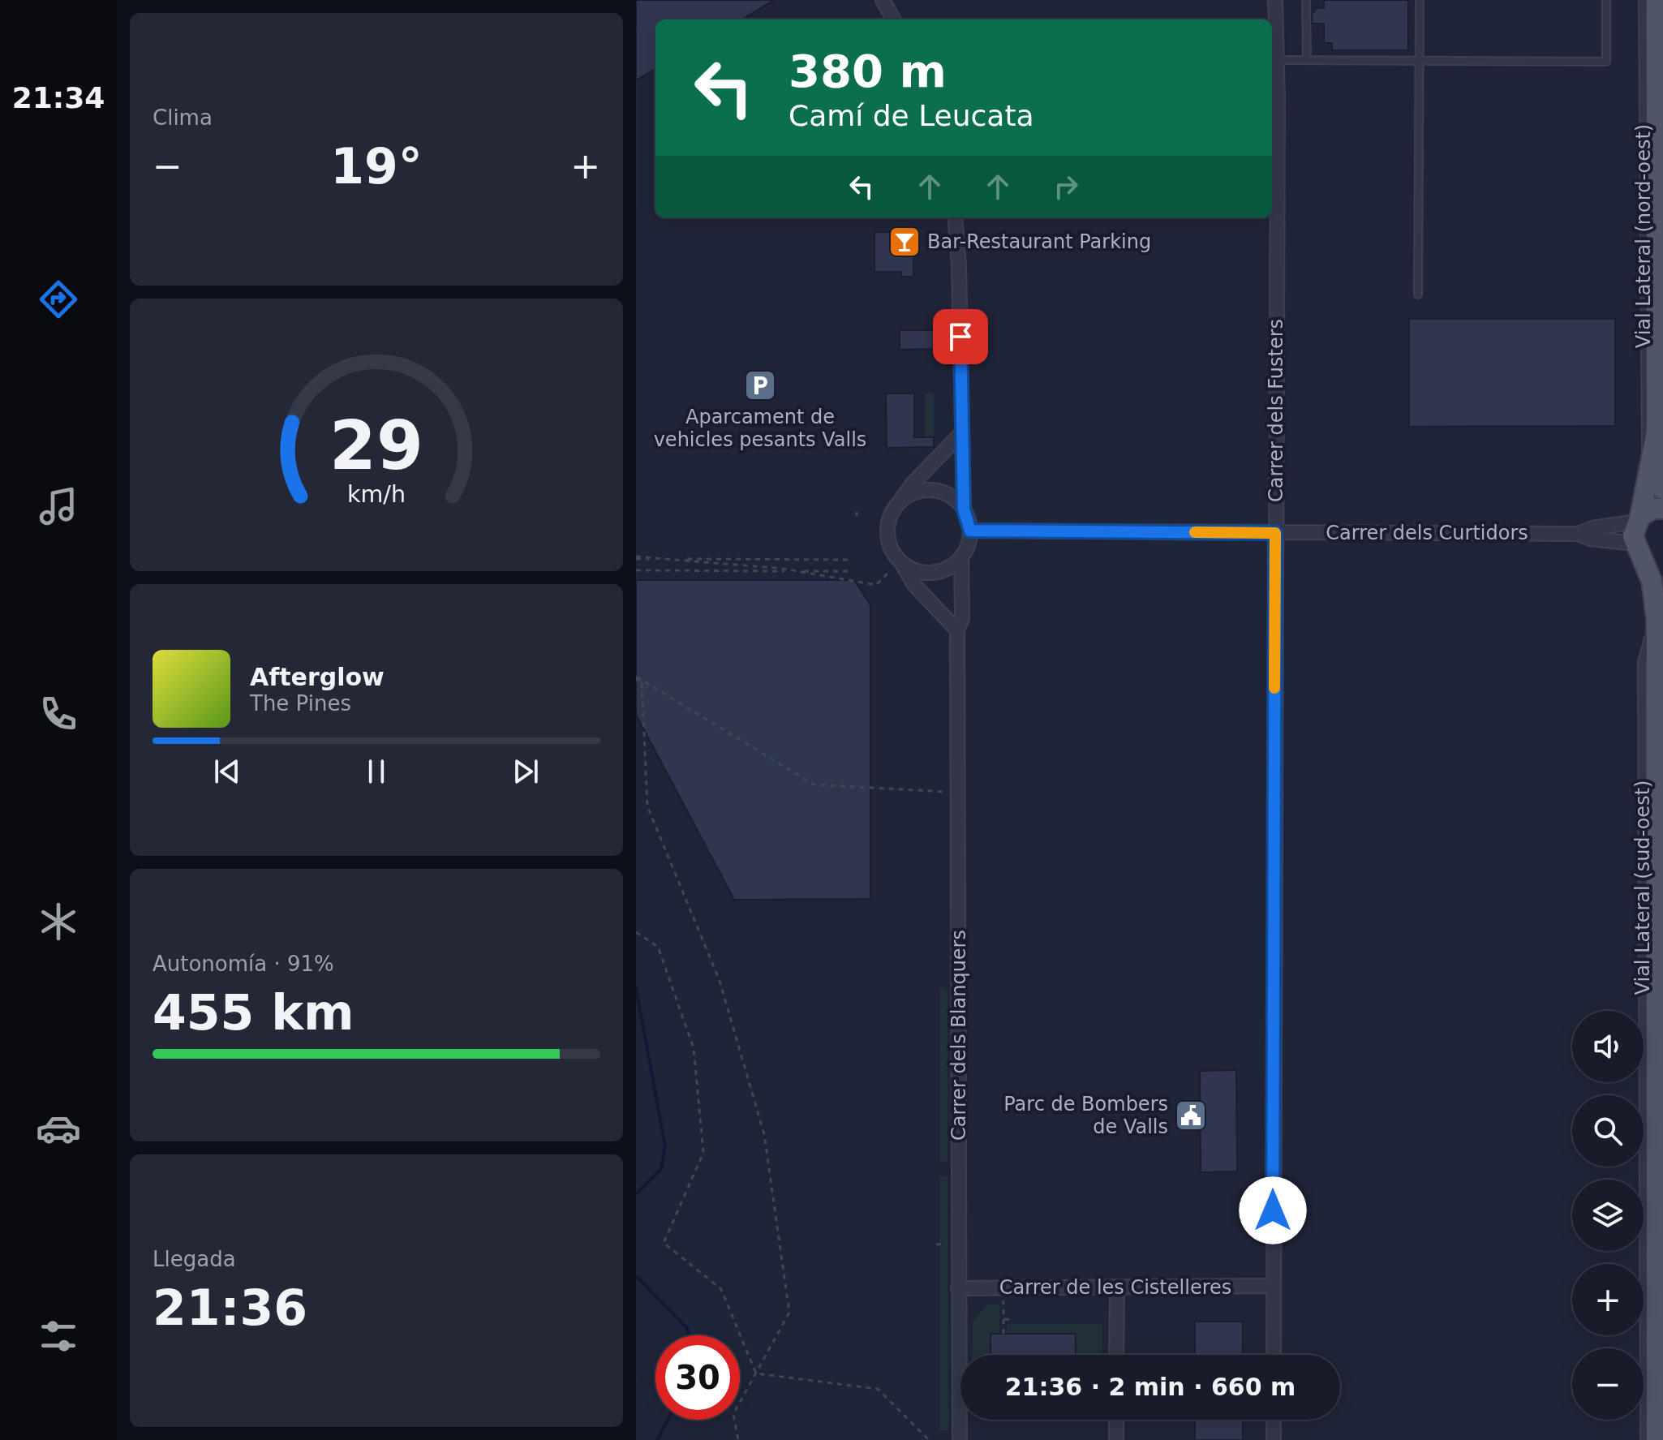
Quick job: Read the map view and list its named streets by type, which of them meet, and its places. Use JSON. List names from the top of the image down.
{
  "streets": {
    "street": [
      "Carrer dels Fusters",
      "Carrer dels Curtidors",
      "Carrer dels Blanquers",
      "Carrer de les Cistelleres"
    ],
    "lane": ["Vial Lateral (nord-oest)", "Vial Lateral (sud-oest)"]
  },
  "crossings": [
    ["Carrer dels Fusters", "Carrer dels Curtidors"],
    ["Carrer dels Fusters", "Carrer de les Cistelleres"],
    ["Carrer dels Curtidors", "Carrer dels Blanquers"],
    ["Carrer dels Blanquers", "Carrer de les Cistelleres"]
  ],
  "places": {
    "bar": ["Bar-Restaurant Parking"],
    "parking": ["Aparcament de vehicles pesants Valls"],
    "public building": ["Parc de Bombers de Valls"]
  },
  "page": {
    "tabs": "21:34",
    "tile": [
      "Clima",
      ["Autonomía · 91%", "455 km"],
      ["Llegada", "21:36"]
    ],
    "turn": ["380 m", "Camí de Leucata"],
    "heat": ["−", "19°", "+"],
    "song": ["Afterglow", "The Pines"],
    "map_buttons": ["+", "−"],
    "limit": "30",
    "trip": "21:36 · 2 min · 660 m",
    "gauge": ["29", "km/h"]
  }
}
